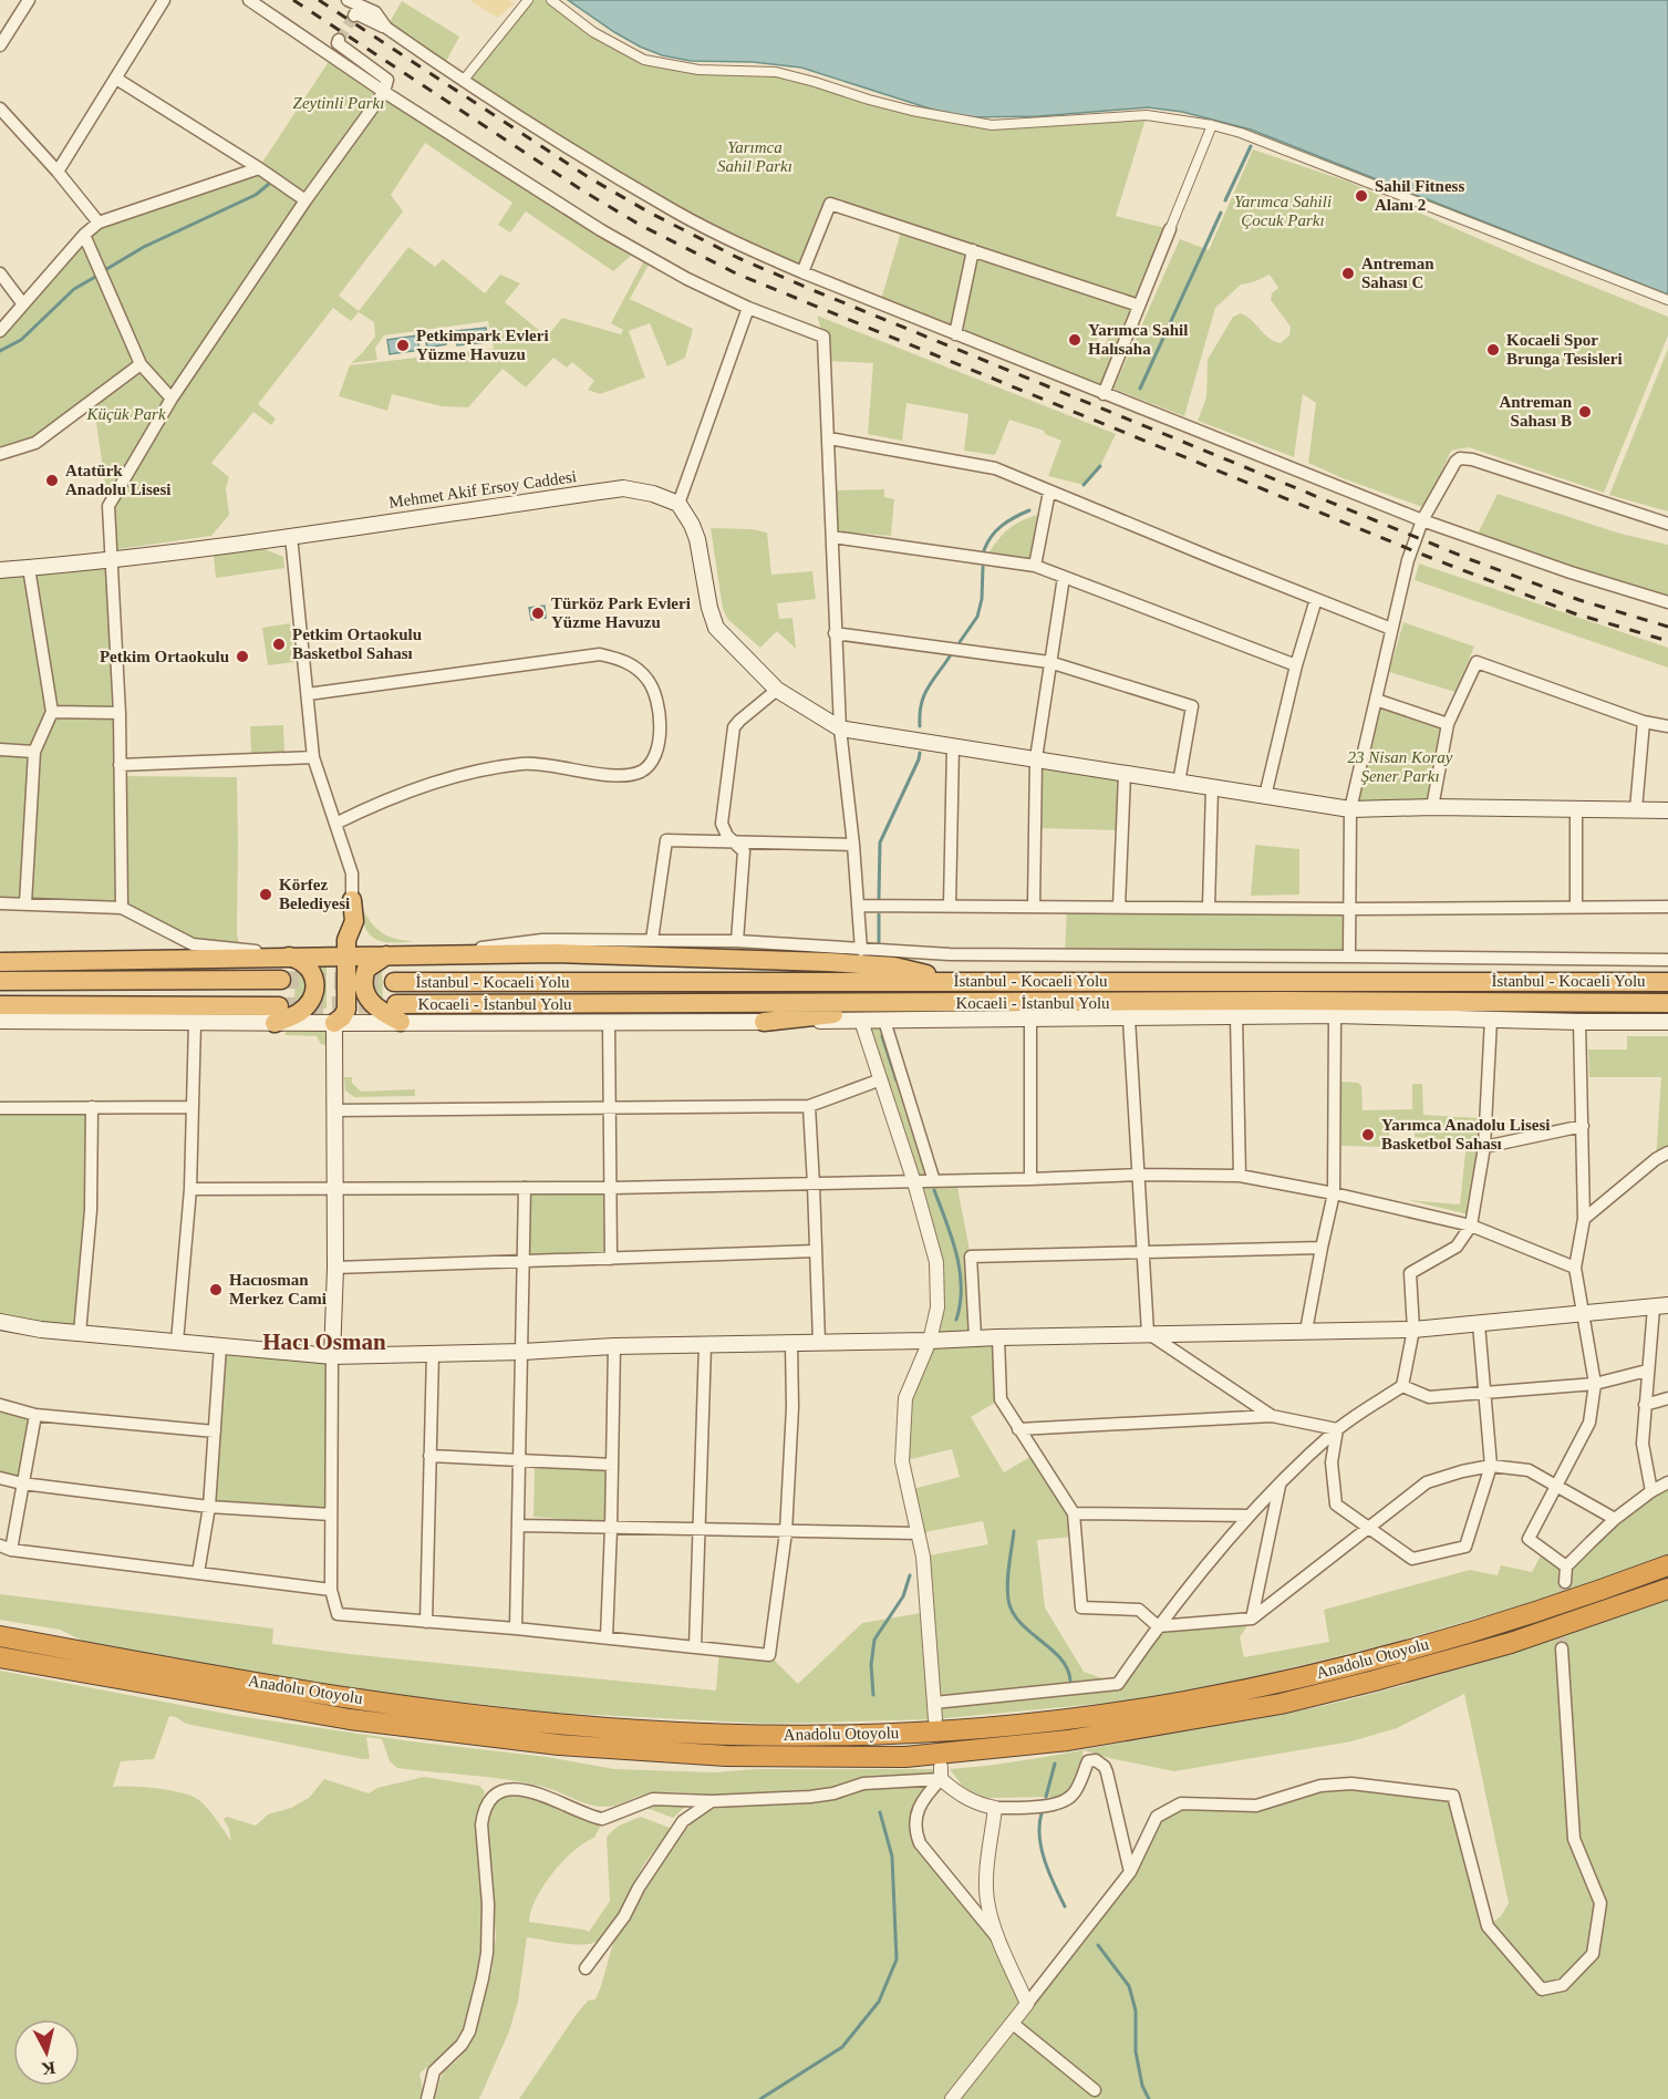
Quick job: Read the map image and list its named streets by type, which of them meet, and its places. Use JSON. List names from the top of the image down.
{
  "streets": {
    "highway": ["İstanbul - Kocaeli Yolu", "Kocaeli - İstanbul Yolu", "Anadolu Otoyolu"],
    "main road": ["Mehmet Akif Ersoy Caddesi"]
  },
  "districts": ["Hacı Osman"],
  "parks": [
    "Zeytinli Parkı",
    "Yarımca Sahil Parkı",
    "Yarımca Sahili Çocuk Parkı",
    "Küçük Park",
    "23 Nisan Koray Şener Parkı"
  ],
  "places": [
    "Sahil Fitness Alanı 2",
    "Antreman Sahası C",
    "Yarımca Sahil Halısaha",
    "Petkimpark Evleri Yüzme Havuzu",
    "Kocaeli Spor Brunga Tesisleri",
    "Antreman Sahası B",
    "Atatürk Anadolu Lisesi",
    "Türköz Park Evleri Yüzme Havuzu",
    "Petkim Ortaokulu Basketbol Sahası",
    "Petkim Ortaokulu",
    "Körfez Belediyesi",
    "Yarımca Anadolu Lisesi Basketbol Sahası",
    "Hacıosman Merkez Cami"
  ],
  "north": "bottom"
}
